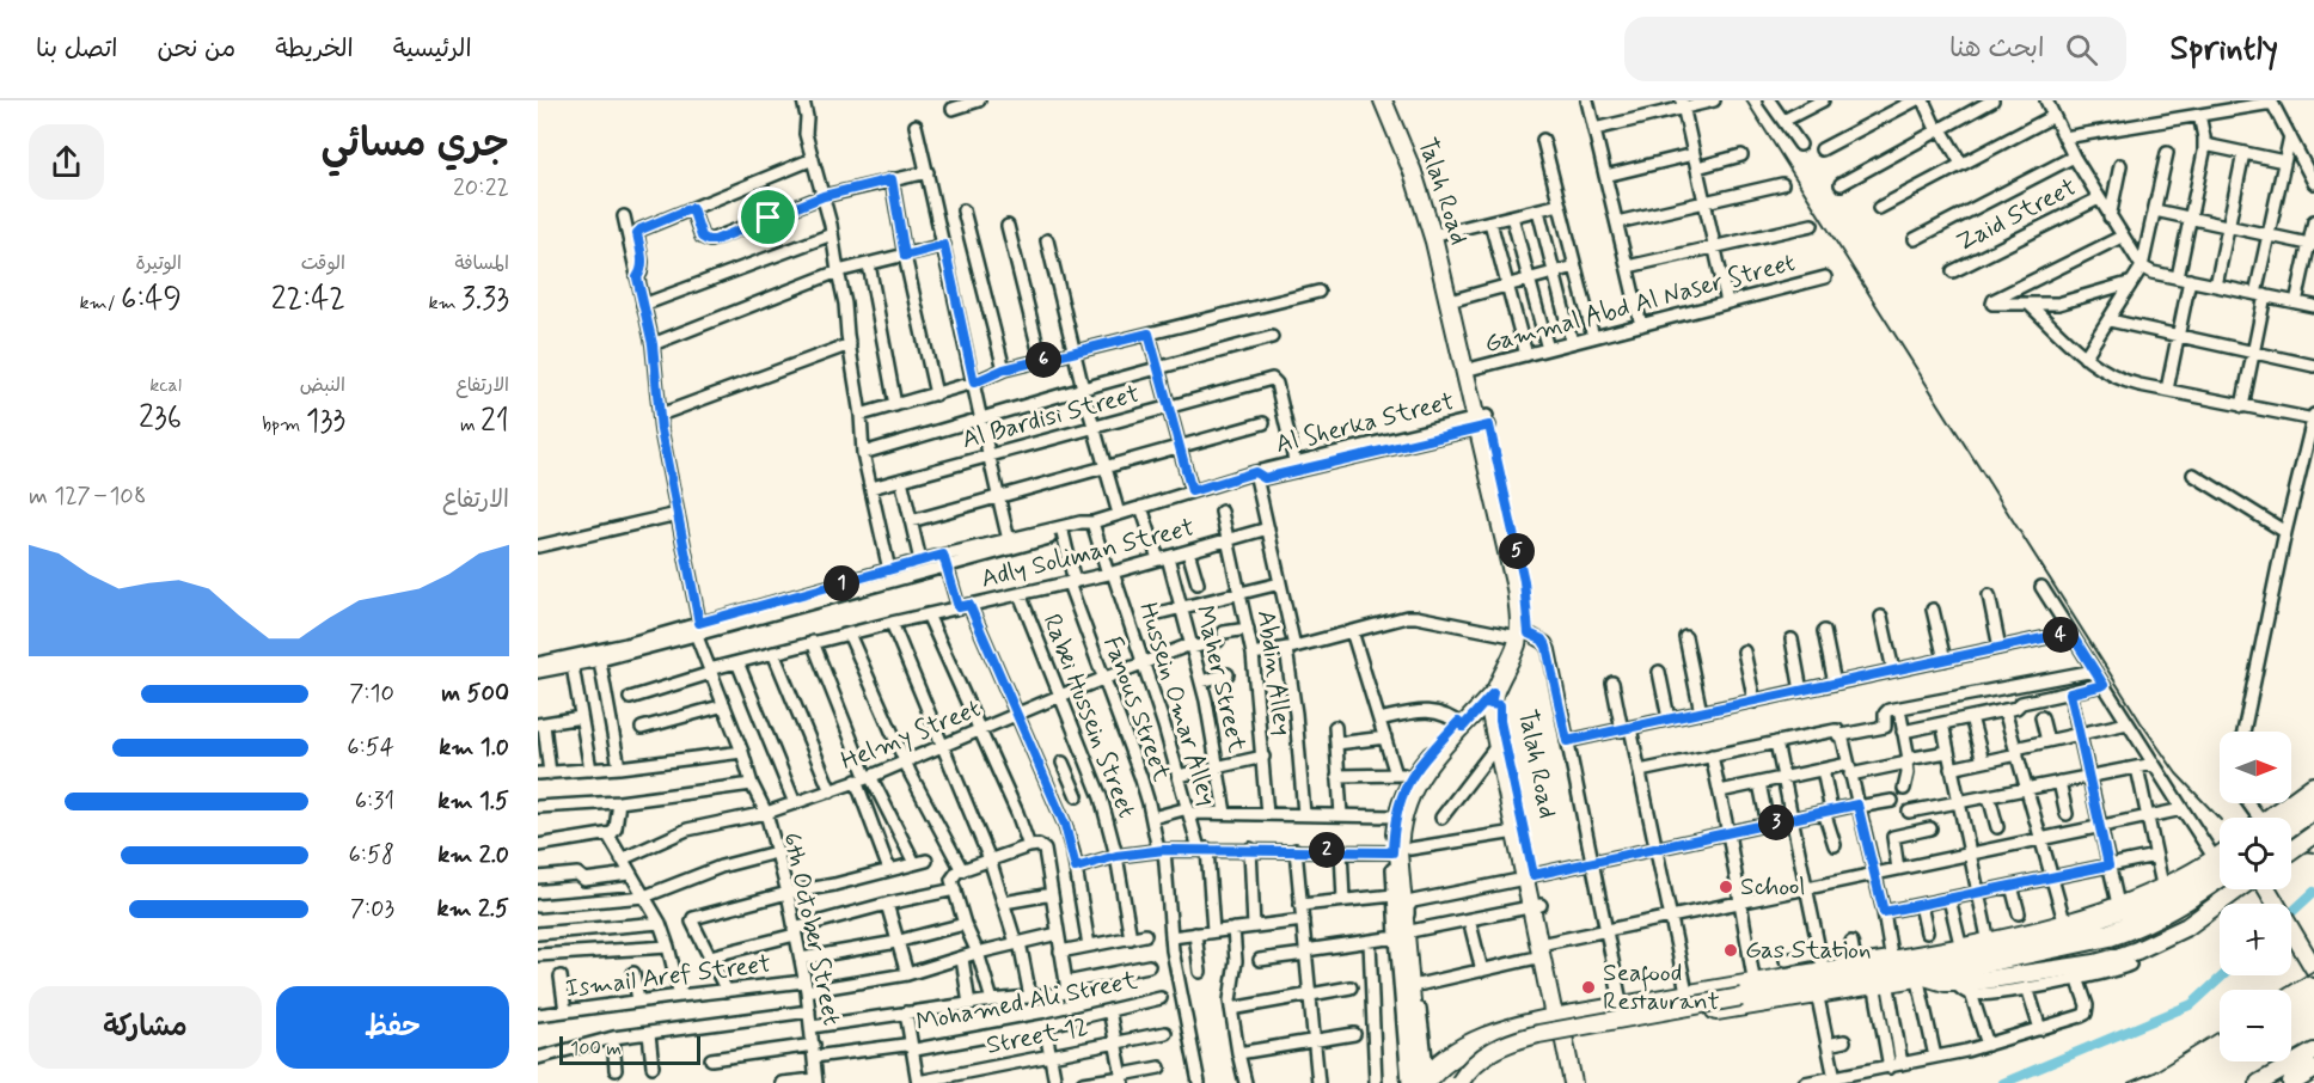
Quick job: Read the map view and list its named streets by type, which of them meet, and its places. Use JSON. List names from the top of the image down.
{
  "streets": {
    "main road": ["Talah Road"],
    "street": [
      "Zaid Street",
      "Gammal Abd Al Naser Street",
      "Al Bardisi Street",
      "Al Sherka Street",
      "Adly Soliman Street",
      "Abdin Alley",
      "Maher Street",
      "Hussein Omar Alley",
      "Fanous Street",
      "Rabei Hussein Street",
      "Helmy Street",
      "6th October Street",
      "Ismail Aref Street",
      "Mohamed Ali Street",
      "Street 12"
    ]
  },
  "crossings": [
    ["Talah Road", "Gammal Abd Al Naser Street"],
    ["Talah Road", "Al Sherka Street"],
    ["Al Bardisi Street", "Al Sherka Street"],
    ["Al Sherka Street", "Maher Street"],
    ["Al Sherka Street", "Hussein Omar Alley"],
    ["Al Sherka Street", "Fanous Street"],
    ["Al Sherka Street", "6th October Street"],
    ["Adly Soliman Street", "Abdin Alley"],
    ["Adly Soliman Street", "Maher Street"],
    ["Adly Soliman Street", "Hussein Omar Alley"],
    ["Adly Soliman Street", "Fanous Street"],
    ["Adly Soliman Street", "Rabei Hussein Street"],
    ["Adly Soliman Street", "6th October Street"],
    ["Abdin Alley", "Helmy Street"],
    ["Maher Street", "Helmy Street"],
    ["Hussein Omar Alley", "Helmy Street"],
    ["Fanous Street", "Helmy Street"],
    ["Rabei Hussein Street", "Helmy Street"],
    ["Helmy Street", "6th October Street"],
    ["6th October Street", "Ismail Aref Street"],
    ["6th October Street", "Mohamed Ali Street"]
  ],
  "places": ["School", "Gas Station", "Seafood Restaurant"],
  "scale_bar": "100 m",
  "north": "right",
  "page": {
    "header": "Sprintly",
    "search": "ابحث هنا",
    "nav": [
      "الرئيسية",
      "الخريطة",
      "من نحن",
      "اتصل بنا"
    ],
    "heading": ["جري مسائي", "20:22"],
    "stats": [
      ["المسافة", "3.33 km"],
      ["الوقت", "22:42"],
      ["الوتيرة", "6:49 /km"],
      ["الارتفاع", "21 m"],
      ["النبض", "133 bpm"],
      ["kcal", "236"]
    ],
    "pins": [
      "6",
      "5",
      "1",
      "4",
      "3",
      "2"
    ],
    "chart": ["الارتفاع", "108–127 m"],
    "list": [
      {
        "name": "500 m",
        "note": "7:10"
      },
      {
        "name": "1.0 km",
        "note": "6:54"
      },
      {
        "name": "1.5 km",
        "note": "6:31"
      },
      {
        "name": "2.0 km",
        "note": "6:58"
      },
      {
        "name": "2.5 km",
        "note": "7:03"
      }
    ],
    "map_buttons": ["+", "−"],
    "buttons": ["حفظ", "مشاركة"],
    "scale": "100 m"
  }
}
